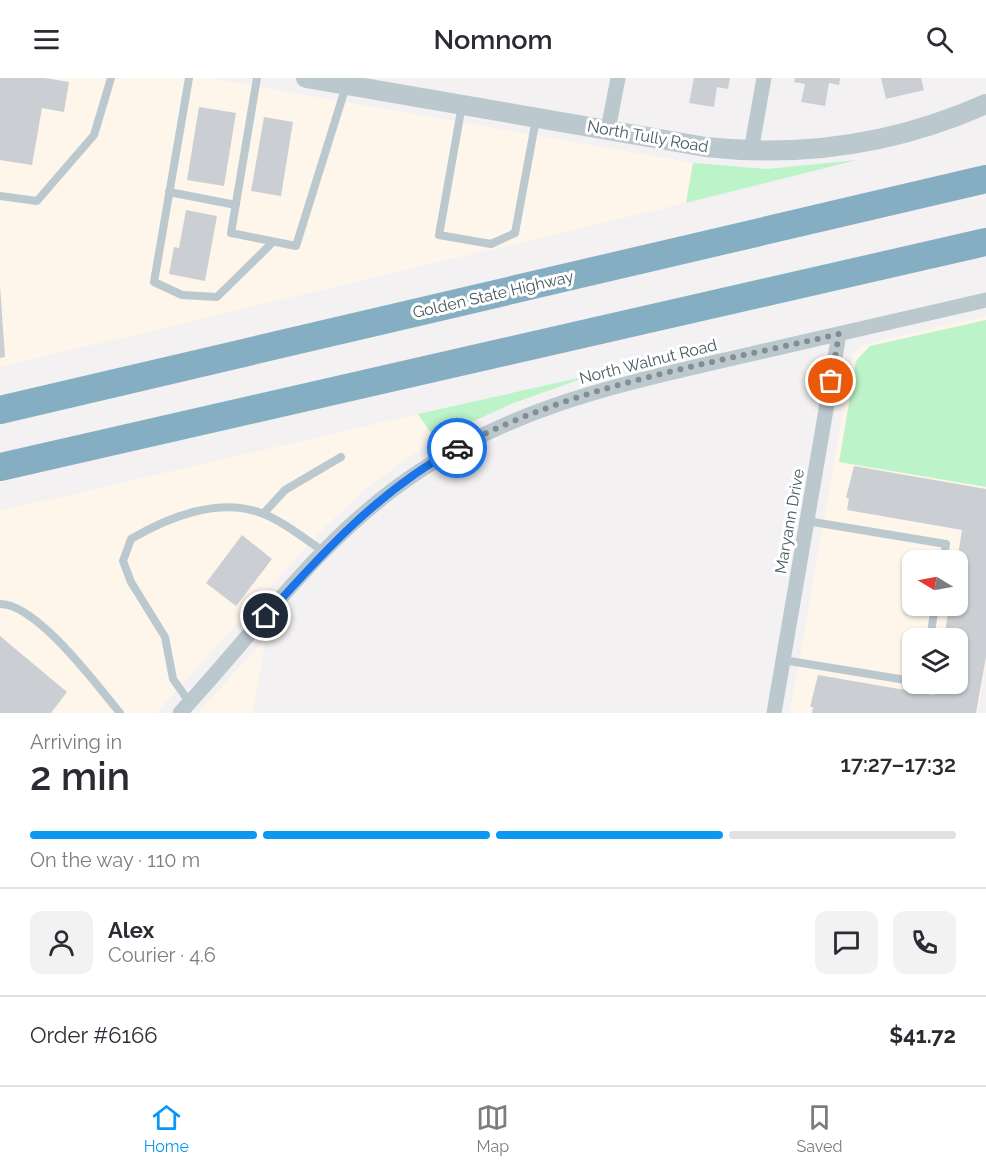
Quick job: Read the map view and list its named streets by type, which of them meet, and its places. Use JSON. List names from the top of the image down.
{
  "streets": {
    "highway": ["Golden State Highway"],
    "street": ["North Tully Road", "North Walnut Road", "Maryann Drive"]
  },
  "crossings": [
    ["North Walnut Road", "Maryann Drive"]
  ],
  "north": "left",
  "page": {
    "header": "Nomnom",
    "heading": ["2 min", "Arriving in", "17:27–17:32"],
    "panel": [
      "Alex",
      "Courier · 4.6",
      "Order #6166",
      "$41.72"
    ],
    "bar": "On the way · 110 m",
    "tabs": ["Home", "Map", "Saved"]
  }
}
